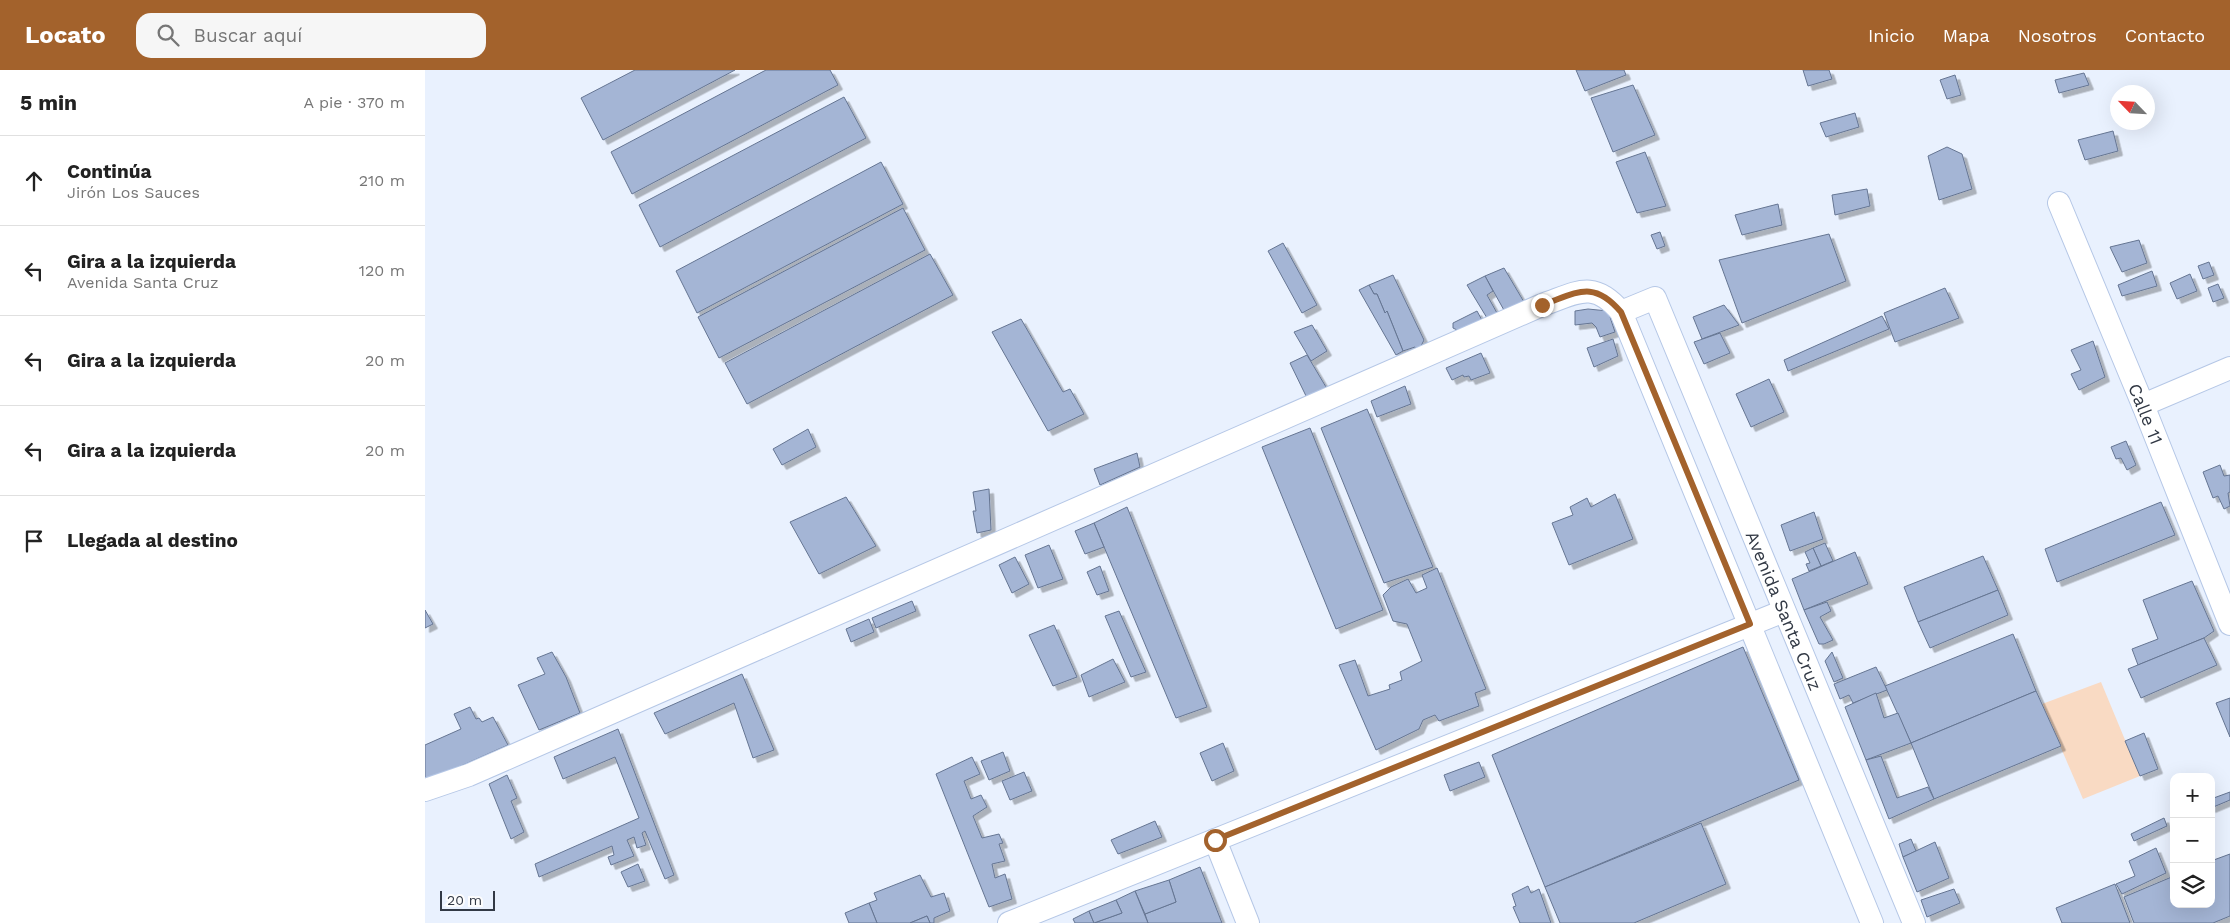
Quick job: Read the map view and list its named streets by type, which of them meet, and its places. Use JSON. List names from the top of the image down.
{
  "streets": {
    "street": ["Calle 11", "Avenida Santa Cruz"]
  },
  "scale_bar": "20 m",
  "north": "top left",
  "page": {
    "header": "Locato",
    "search": "Buscar aquí",
    "nav": [
      "Inicio",
      "Mapa",
      "Nosotros",
      "Contacto"
    ],
    "heading": ["5 min", "A pie · 370 m"],
    "list": [
      ["Continúa", "Jirón Los Sauces", "210 m"],
      ["Gira a la izquierda", "Avenida Santa Cruz", "120 m"],
      ["Gira a la izquierda", "20 m"],
      ["Gira a la izquierda", "20 m"],
      "Llegada al destino"
    ],
    "map_buttons": ["+", "−"],
    "scale": "20 m"
  }
}
